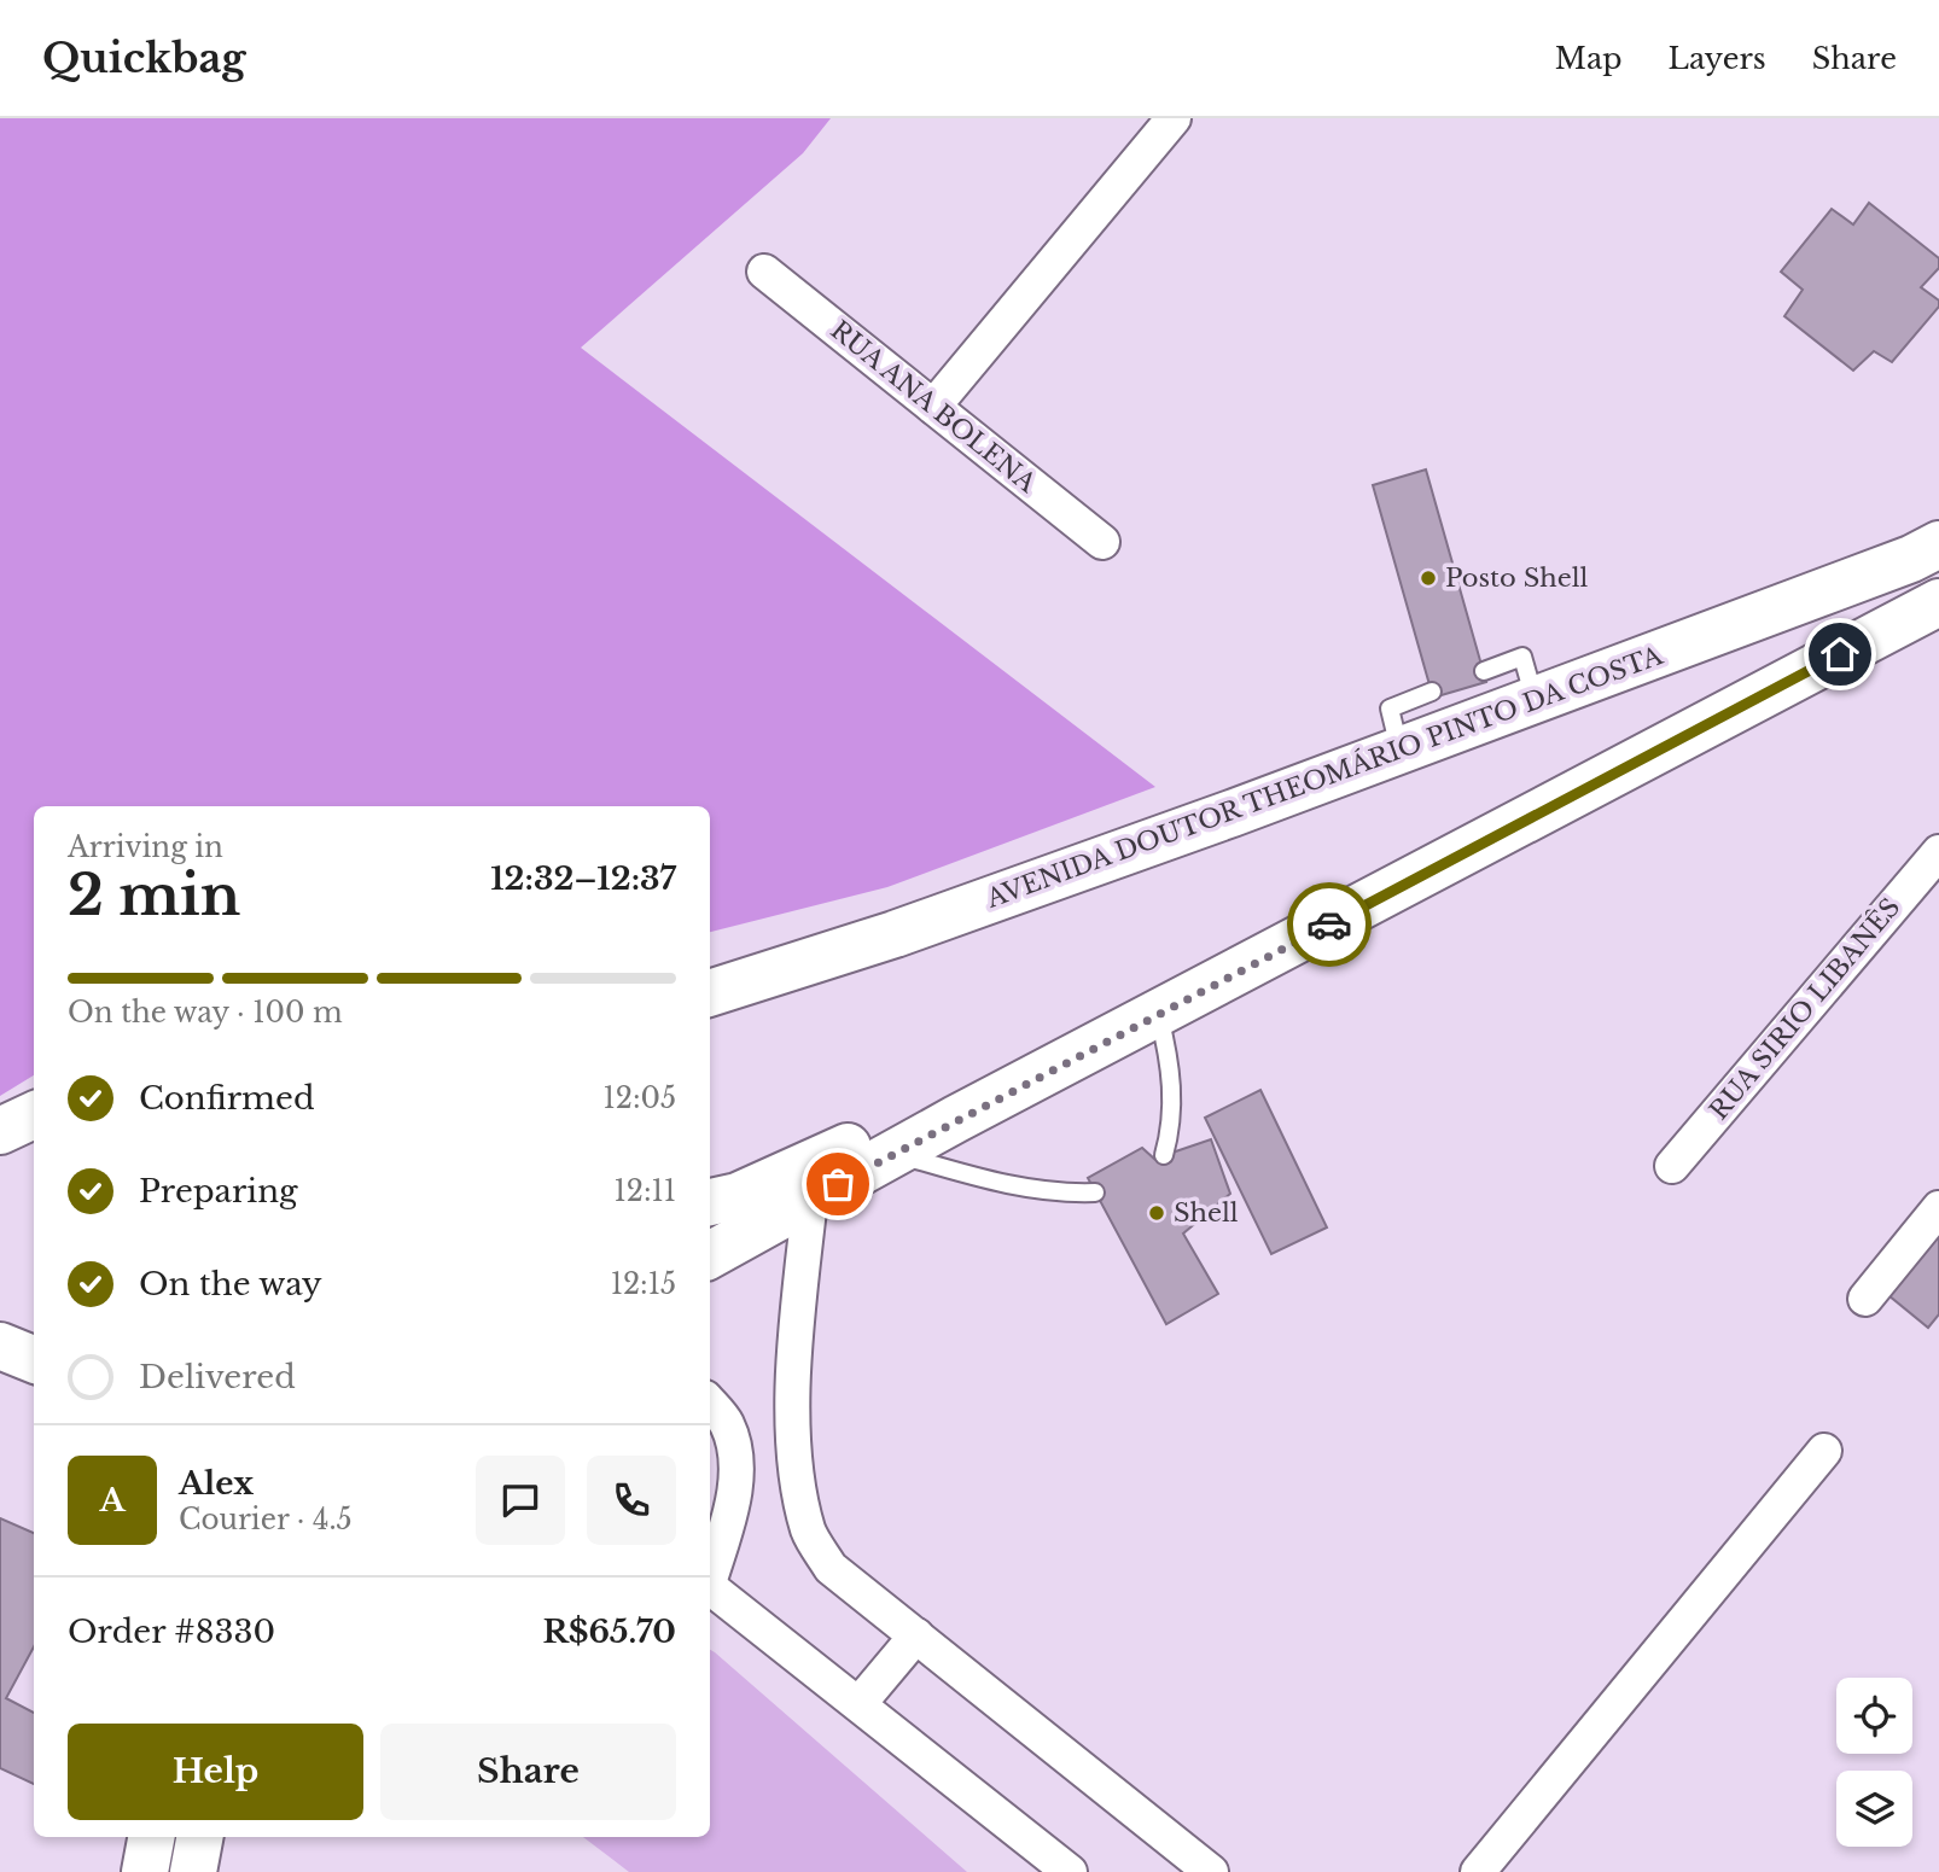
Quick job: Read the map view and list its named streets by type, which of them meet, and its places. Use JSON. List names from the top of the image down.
{
  "streets": {
    "main road": ["AVENIDA DOUTOR THEOMÁRIO PINTO DA COSTA"],
    "street": ["RUA ANA BOLENA", "RUA SIRIO LIBANÊS"]
  },
  "places": ["Posto Shell", "Shell"],
  "page": {
    "header": "Quickbag",
    "nav": ["Map", "Layers", "Share"],
    "heading": ["2 min", "Arriving in", "12:32–12:37"],
    "panel": [
      "Alex",
      "Courier · 4.5",
      "Order #8330",
      "R$65.70"
    ],
    "bar": "On the way · 100 m",
    "list": [
      ["Confirmed", "12:05"],
      ["Preparing", "12:11"],
      ["On the way", "12:15"],
      "Delivered"
    ],
    "round": "A",
    "buttons": ["Help", "Share"]
  }
}
